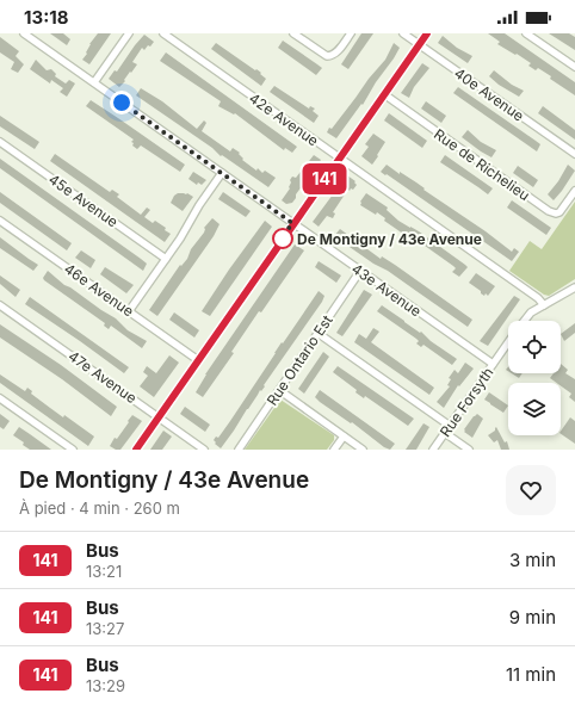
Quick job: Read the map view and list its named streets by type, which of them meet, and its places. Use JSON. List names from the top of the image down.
{
  "streets": {
    "street": [
      "40e Avenue",
      "42e Avenue",
      "Rue de Richelieu",
      "45e Avenue",
      "46e Avenue",
      "43e Avenue",
      "Rue Ontario Est",
      "47e Avenue",
      "Rue Forsyth"
    ]
  },
  "crossings": [
    ["42e Avenue", "Rue Forsyth"],
    ["43e Avenue", "Rue Ontario Est"],
    ["43e Avenue", "Rue Forsyth"]
  ],
  "places": ["De Montigny / 43e Avenue"],
  "lines": ["bus line 141"],
  "page": {
    "status": "13:18",
    "on_map": "141",
    "heading": ["De Montigny / 43e Avenue", "À pied · 4 min · 260 m"],
    "list": [
      {
        "mark": "141",
        "name": "Bus",
        "note": "13:21",
        "value": "3 min"
      },
      {
        "mark": "141",
        "name": "Bus",
        "note": "13:27",
        "value": "9 min"
      },
      {
        "mark": "141",
        "name": "Bus",
        "note": "13:29",
        "value": "11 min"
      }
    ]
  }
}
